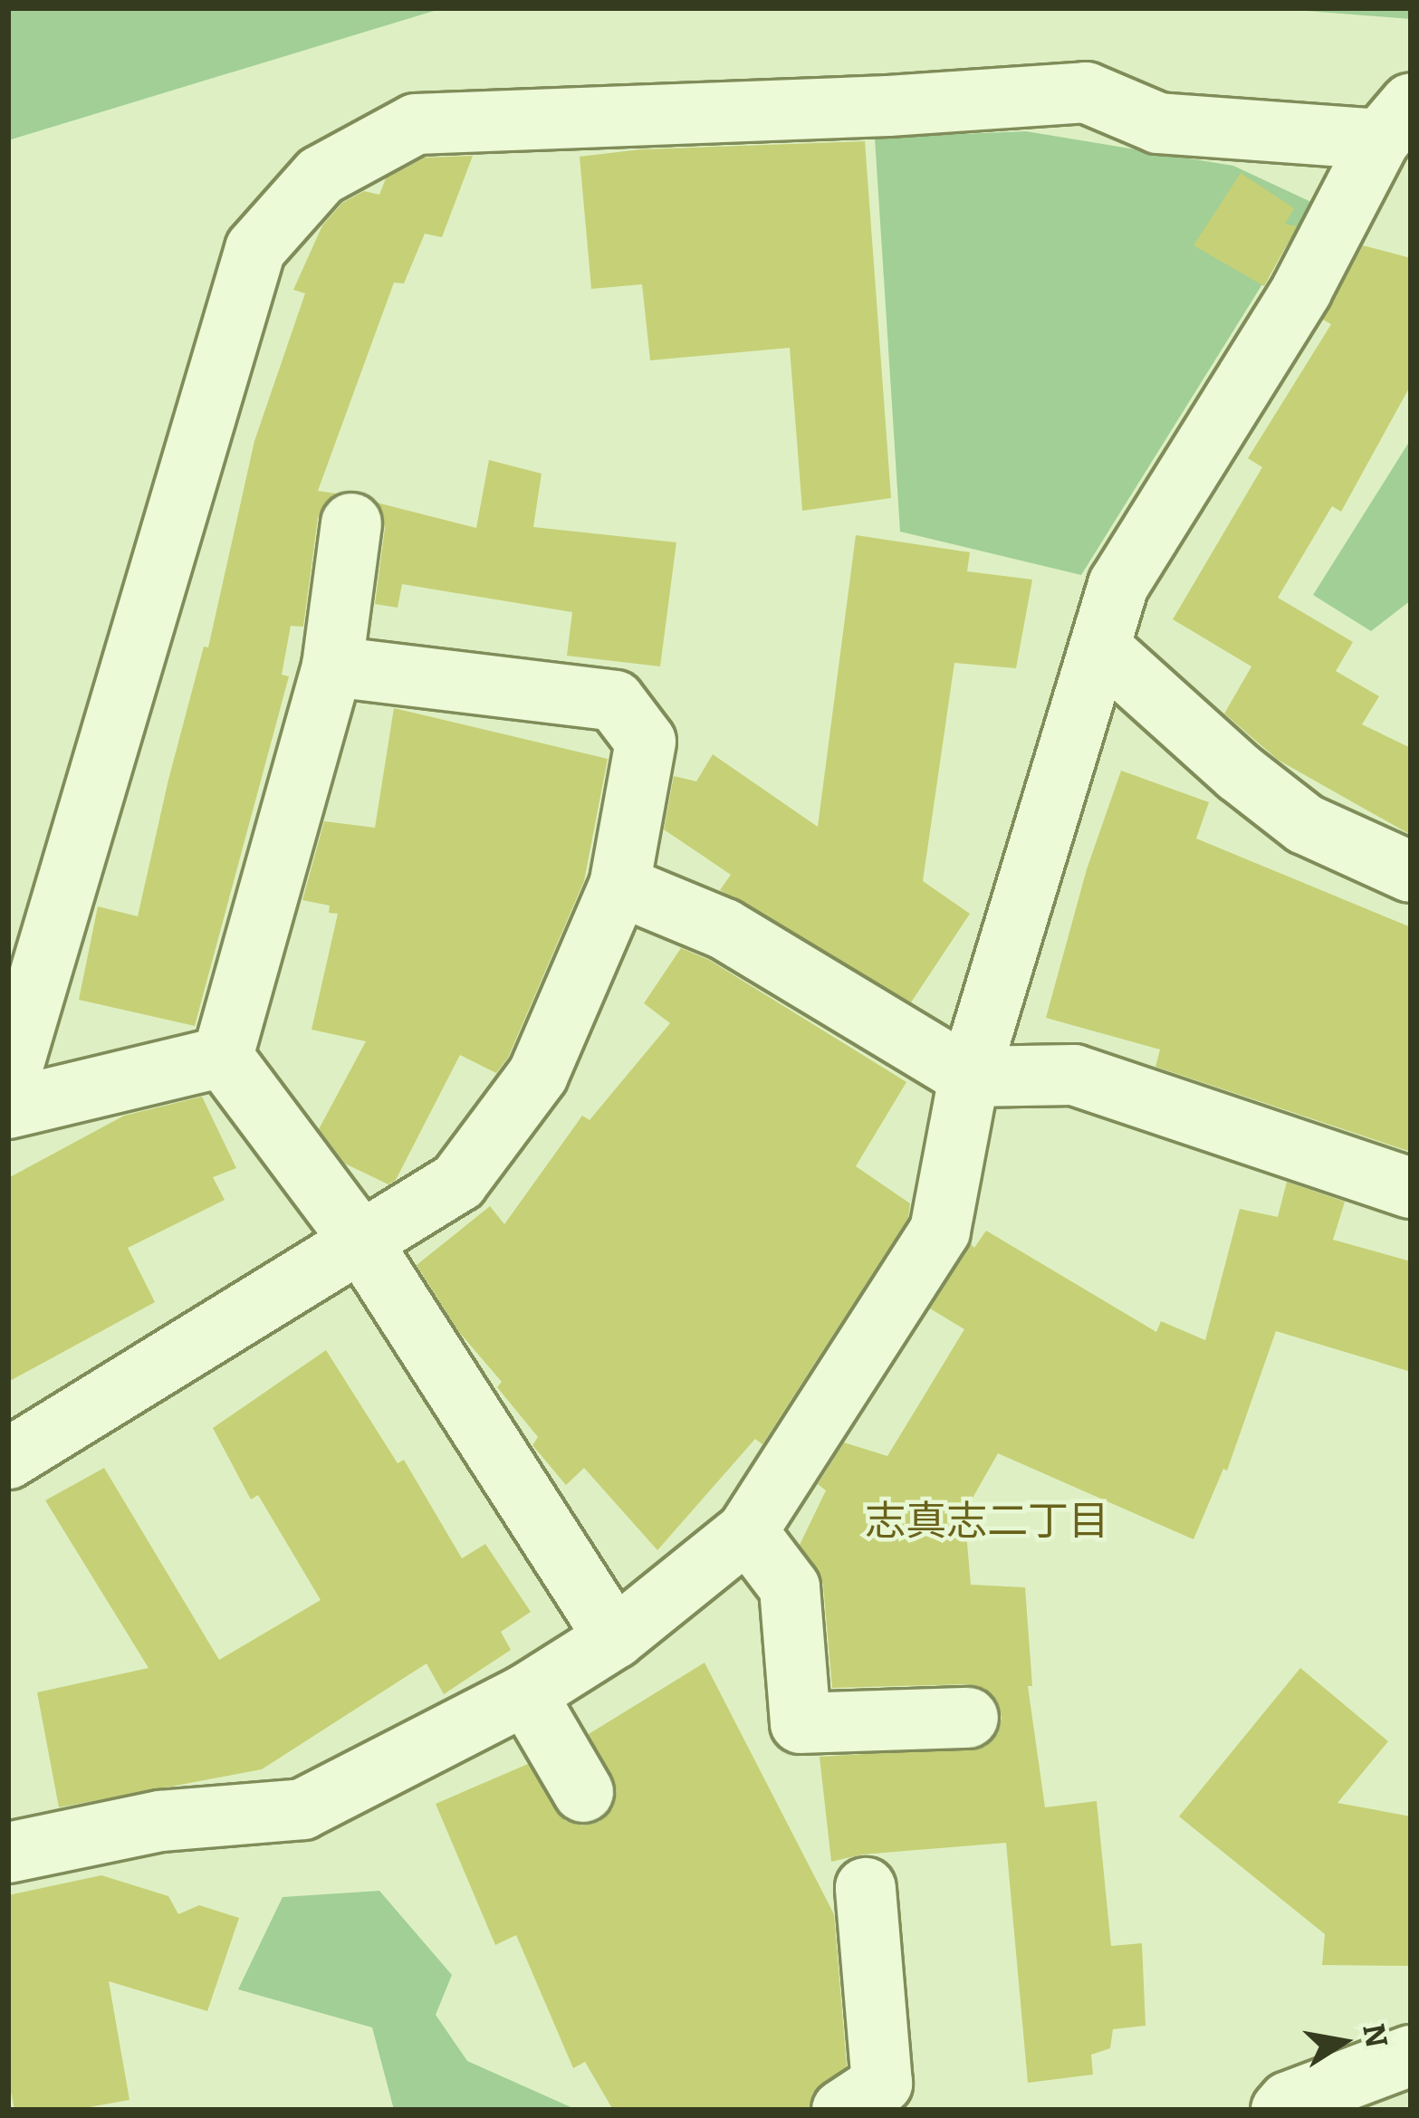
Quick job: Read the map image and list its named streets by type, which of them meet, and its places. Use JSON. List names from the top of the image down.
{
  "districts": ["志真志二丁目"],
  "north": "right"
}
